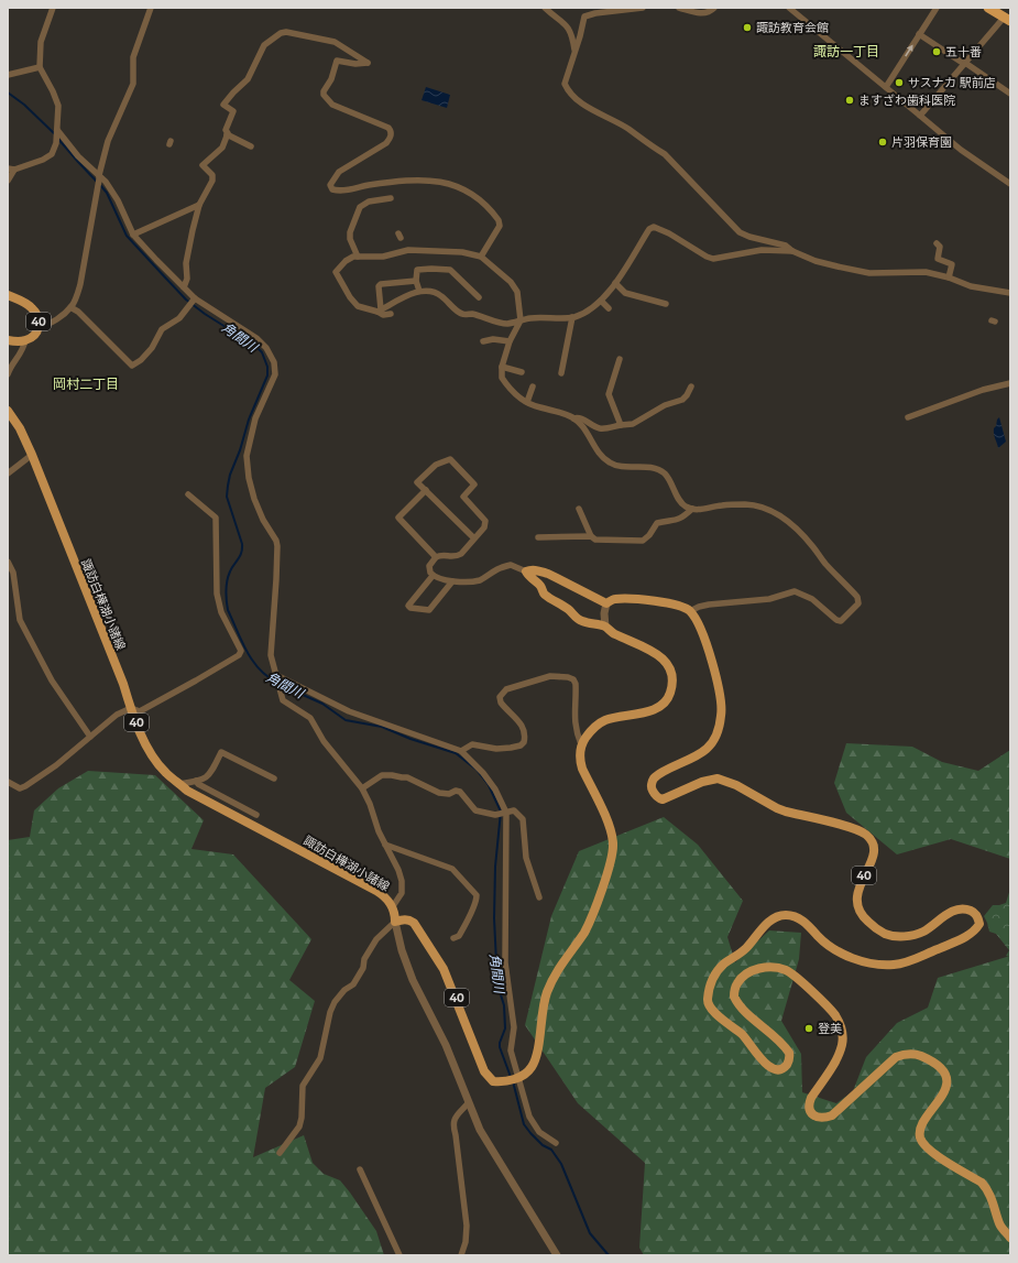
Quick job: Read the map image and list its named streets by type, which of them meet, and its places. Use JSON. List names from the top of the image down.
{
  "streets": {
    "main road": ["40", "諏訪白樺湖小諸線"]
  },
  "crossings": [
    ["40", "諏訪白樺湖小諸線"]
  ],
  "districts": ["諏訪一丁目", "岡村二丁目"],
  "water": ["角間川"],
  "places": [
    "諏訪教育会館",
    "五十番",
    "サスナカ 駅前店",
    "ますざわ歯科医院",
    "片羽保育園",
    "登美"
  ]
}
